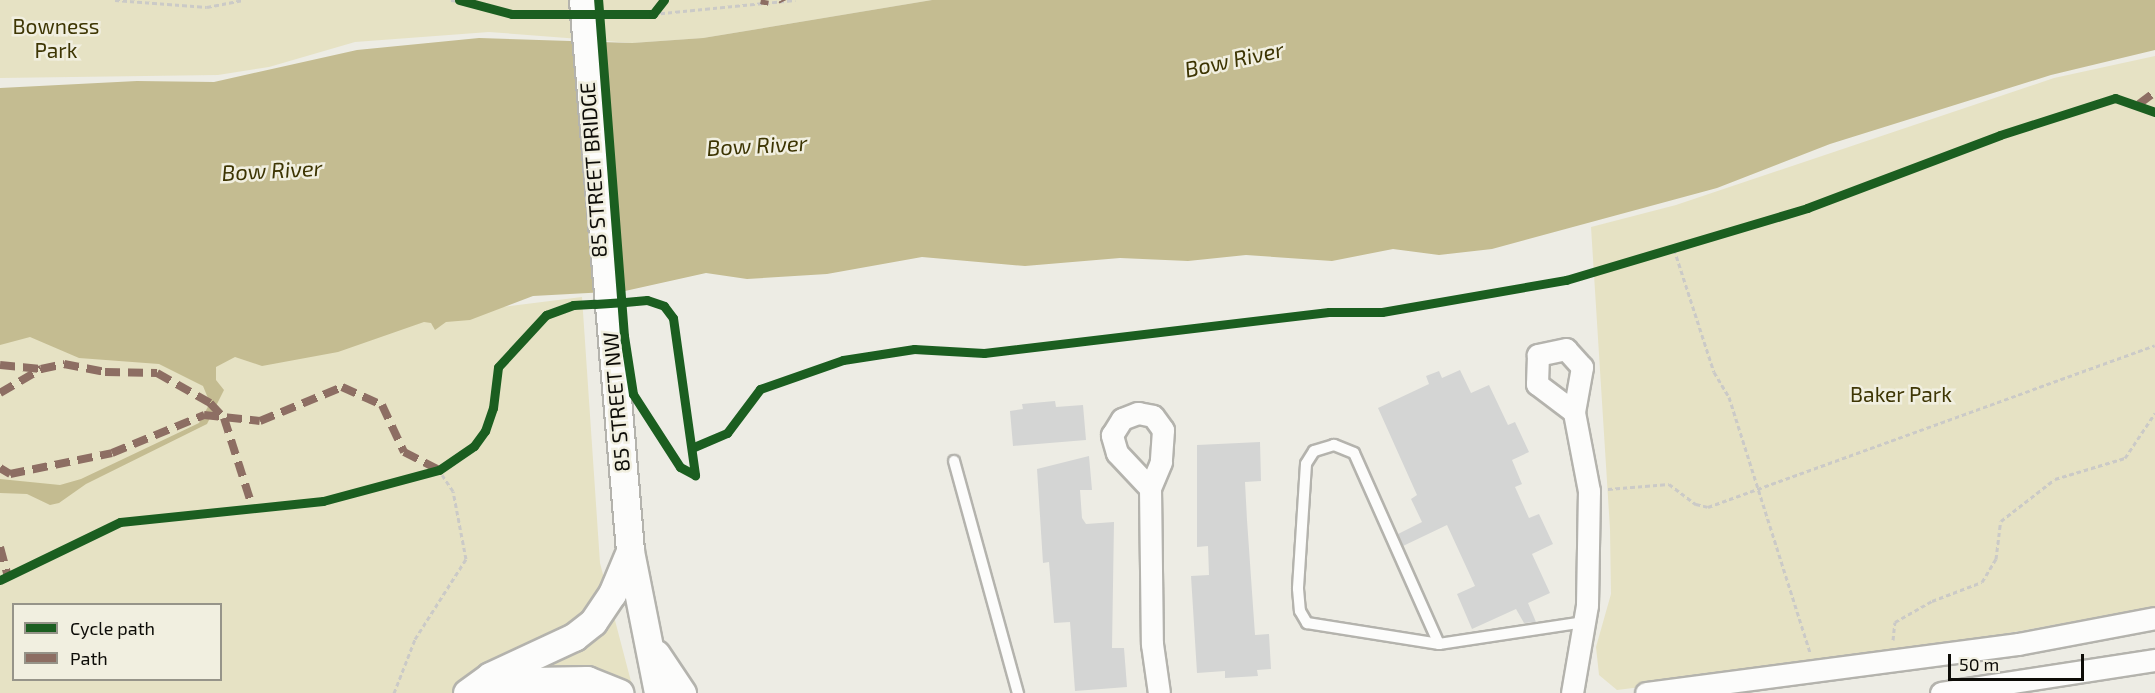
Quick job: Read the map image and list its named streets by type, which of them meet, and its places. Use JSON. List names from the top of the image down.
{
  "streets": {
    "street": ["85 STREET NW"],
    "cycle path": ["85 STREET BRIDGE"]
  },
  "water": ["Bow River"],
  "parks": ["Bowness Park", "Baker Park"],
  "legend": ["Cycle path", "Path"],
  "scale_bar": "50 m"
}
